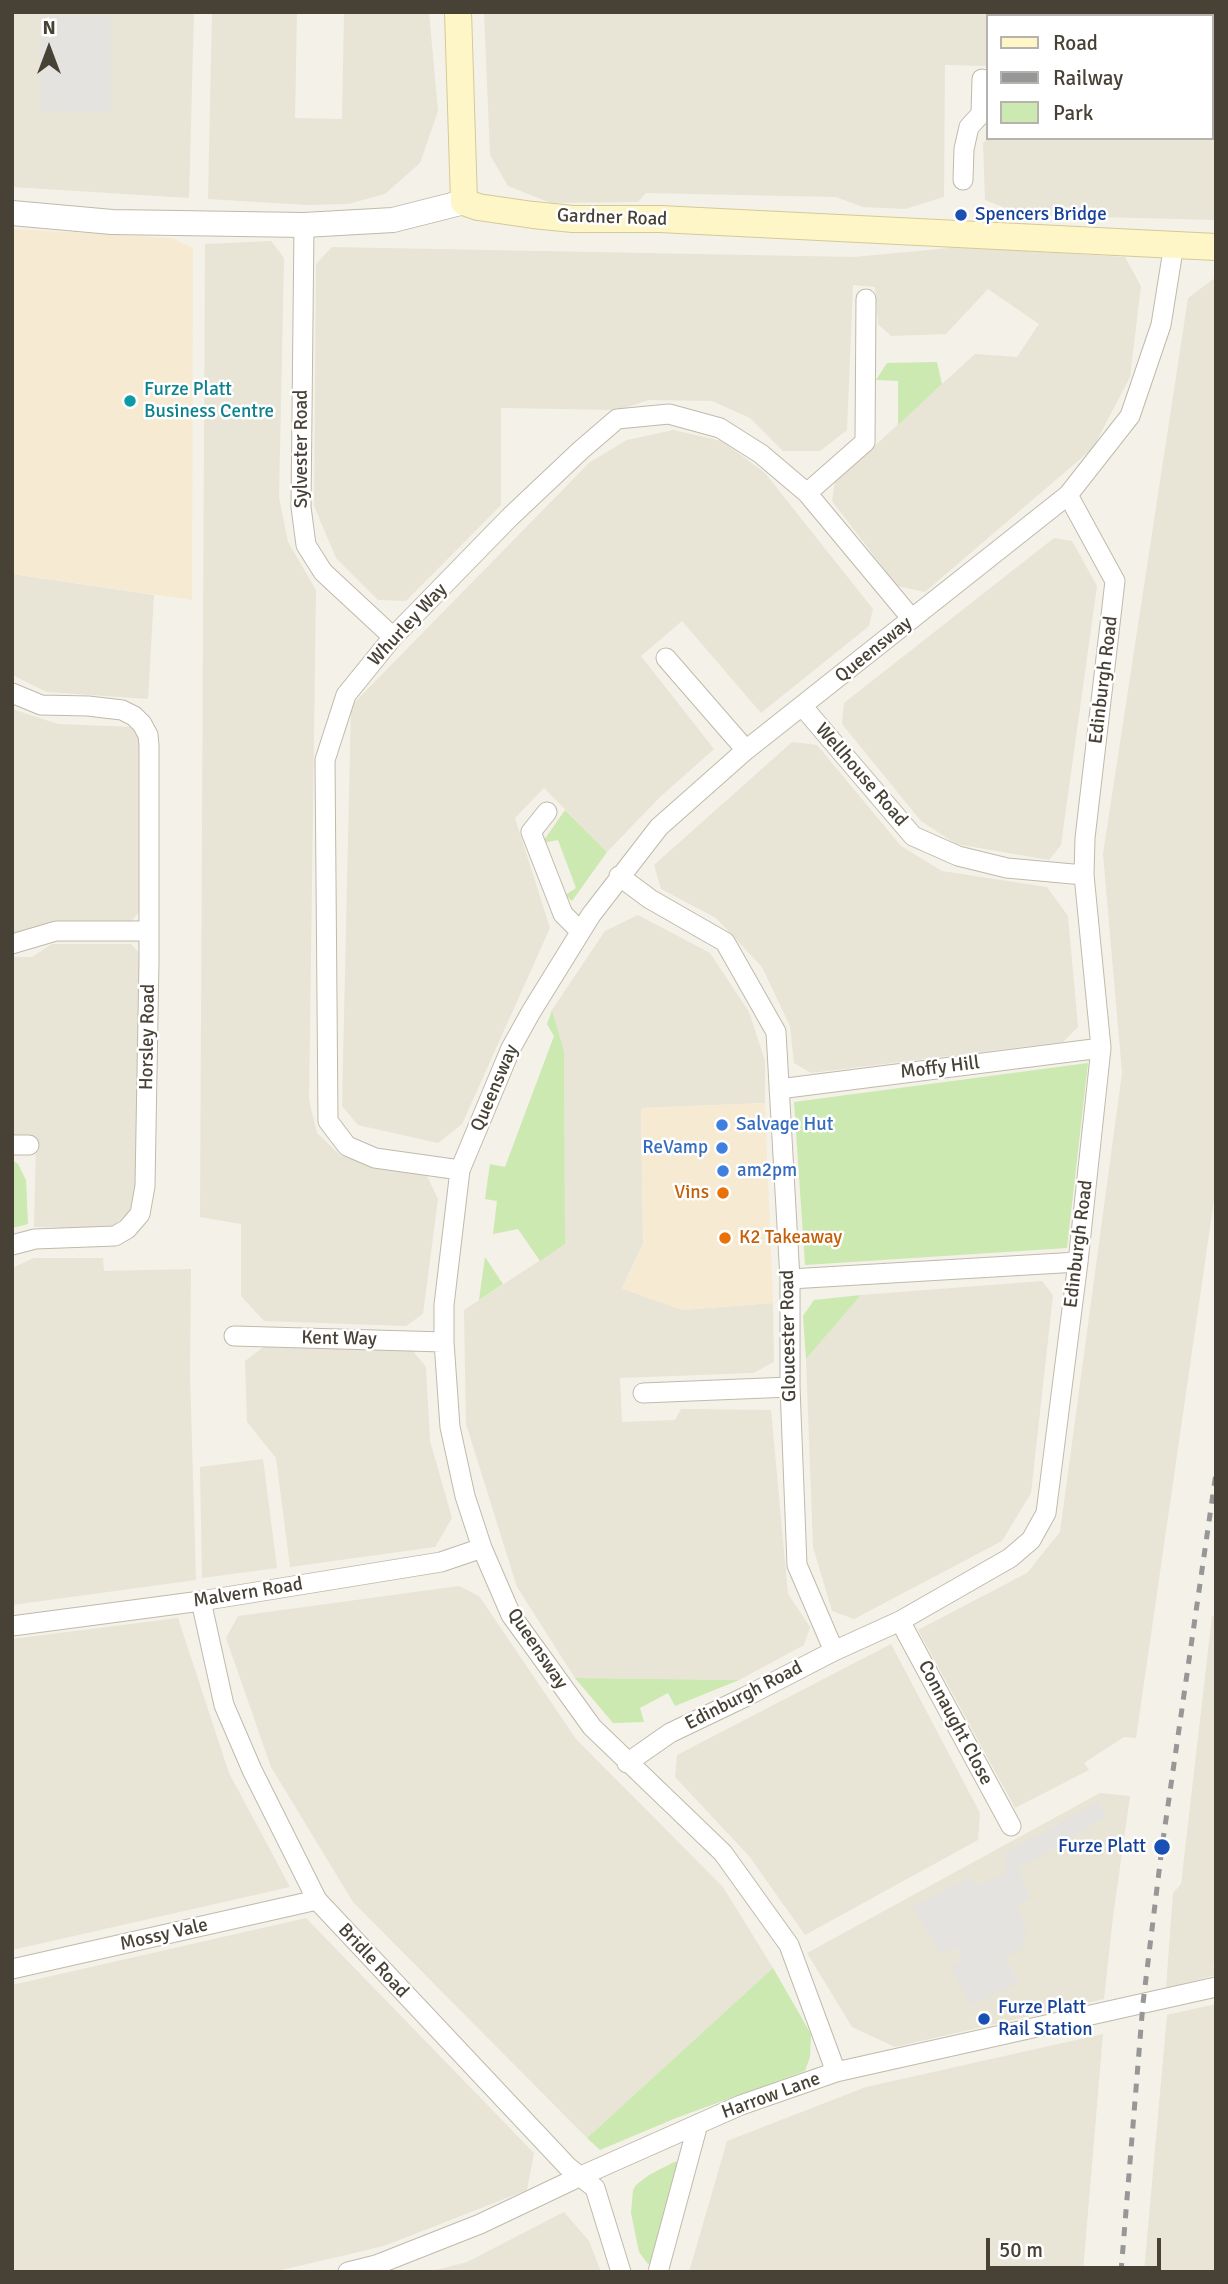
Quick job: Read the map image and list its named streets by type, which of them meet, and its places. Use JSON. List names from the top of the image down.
{
  "streets": {
    "main road": ["Gardner Road"],
    "street": [
      "Sylvester Road",
      "Whurley Way",
      "Queensway",
      "Edinburgh Road",
      "Wellhouse Road",
      "Horsley Road",
      "Moffy Hill",
      "Gloucester Road",
      "Kent Way",
      "Malvern Road",
      "Connaught Close",
      "Mossy Vale",
      "Bridle Road",
      "Harrow Lane"
    ]
  },
  "crossings": [
    ["Gardner Road", "Sylvester Road"],
    ["Gardner Road", "Queensway"],
    ["Sylvester Road", "Whurley Way"],
    ["Whurley Way", "Queensway"],
    ["Queensway", "Edinburgh Road"],
    ["Queensway", "Wellhouse Road"],
    ["Queensway", "Gloucester Road"],
    ["Queensway", "Kent Way"],
    ["Queensway", "Malvern Road"],
    ["Queensway", "Harrow Lane"],
    ["Edinburgh Road", "Wellhouse Road"],
    ["Edinburgh Road", "Moffy Hill"],
    ["Edinburgh Road", "Gloucester Road"],
    ["Edinburgh Road", "Connaught Close"],
    ["Moffy Hill", "Gloucester Road"],
    ["Malvern Road", "Bridle Road"],
    ["Mossy Vale", "Bridle Road"],
    ["Bridle Road", "Harrow Lane"]
  ],
  "places": [
    "Spencers Bridge",
    "Furze Platt Business Centre",
    "Salvage Hut",
    "ReVamp",
    "am2pm",
    "Vins",
    "K2 Takeaway",
    "Furze Platt",
    "Furze Platt Rail Station"
  ],
  "legend": ["Road", "Railway", "Park"],
  "scale_bar": "50 m",
  "north": "top"
}
